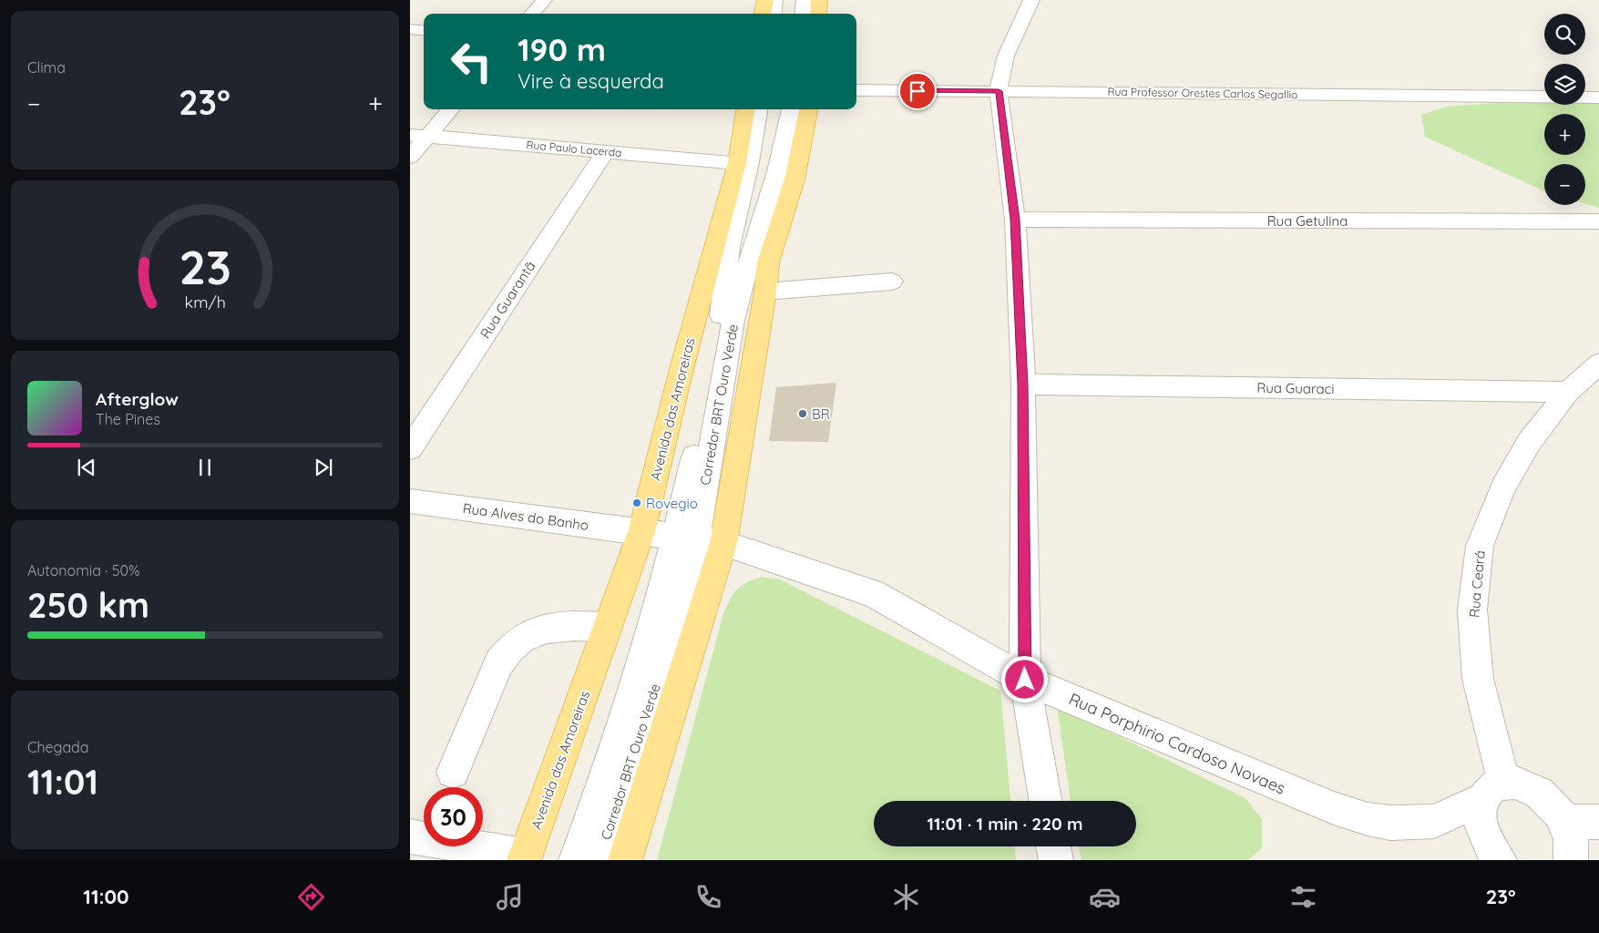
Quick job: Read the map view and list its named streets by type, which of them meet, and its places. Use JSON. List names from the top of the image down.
{
  "streets": {
    "main road": ["Avenida das Amoreiras"],
    "street": [
      "Rua Professor Orestes Carlos Segallio",
      "Rua Paulo Lacerda",
      "Rua Getulina",
      "Rua Guarantã",
      "Rua Guaraci",
      "Corredor BRT Ouro Verde",
      "Rua Alves do Banho",
      "Rua Ceará",
      "Rua Porphirio Cardoso Novaes"
    ]
  },
  "crossings": [
    ["Rua Paulo Lacerda", "Rua Guarantã"],
    ["Rua Paulo Lacerda", "Avenida das Amoreiras"],
    ["Rua Guaraci", "Rua Ceará"],
    ["Corredor BRT Ouro Verde", "Rua Porphirio Cardoso Novaes"],
    ["Avenida das Amoreiras", "Rua Alves do Banho"],
    ["Avenida das Amoreiras", "Rua Porphirio Cardoso Novaes"],
    ["Rua Alves do Banho", "Rua Porphirio Cardoso Novaes"],
    ["Rua Ceará", "Rua Porphirio Cardoso Novaes"]
  ],
  "places": ["BR", "Rovegio"],
  "page": {
    "tile": [
      "Clima",
      ["Autonomia · 50%", "250 km"],
      ["Chegada", "11:01"]
    ],
    "map_buttons": ["+", "−"],
    "turn": ["190 m", "Vire à esquerda"],
    "heat": ["−", "23°", "+"],
    "song": ["Afterglow", "The Pines"],
    "limit": "30",
    "trip": "11:01 · 1 min · 220 m",
    "tabs": ["11:00", "23°"],
    "gauge": ["23", "km/h"]
  }
}
